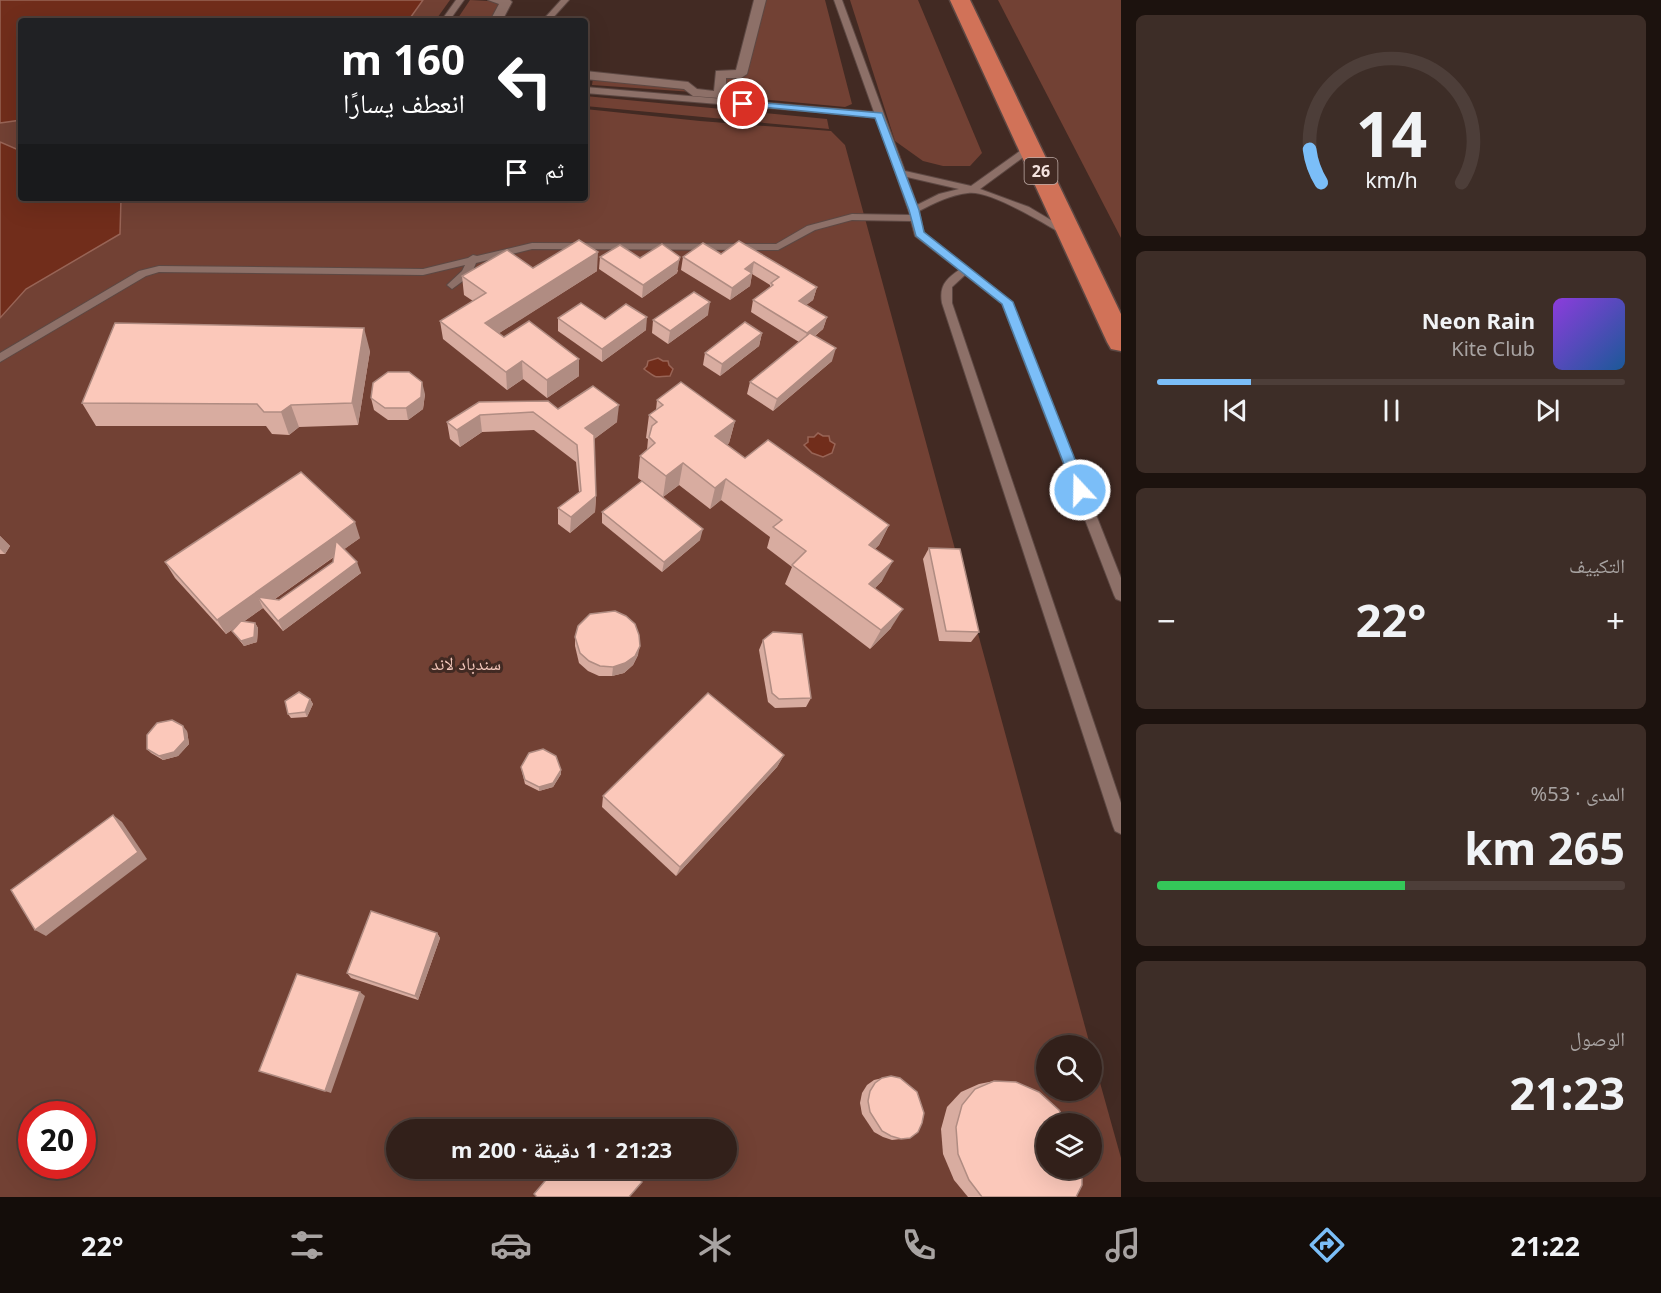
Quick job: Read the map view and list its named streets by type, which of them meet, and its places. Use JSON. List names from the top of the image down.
{
  "streets": {
    "highway": ["26"]
  },
  "parks": ["سندباد لاند"],
  "page": {
    "turn": ["160 m", "انعطف يسارًا"],
    "then": "ثم",
    "song": ["Neon Rain", "Kite Club"],
    "tile": [
      "التكييف",
      ["المدى · 53%", "265 km"],
      ["الوصول", "21:23"]
    ],
    "heat": ["−", "22°", "+"],
    "limit": "20",
    "trip": "21:23 · 1 دقيقة · 200 m",
    "tabs": ["21:22", "22°"],
    "gauge": ["14", "km/h"]
  }
}
